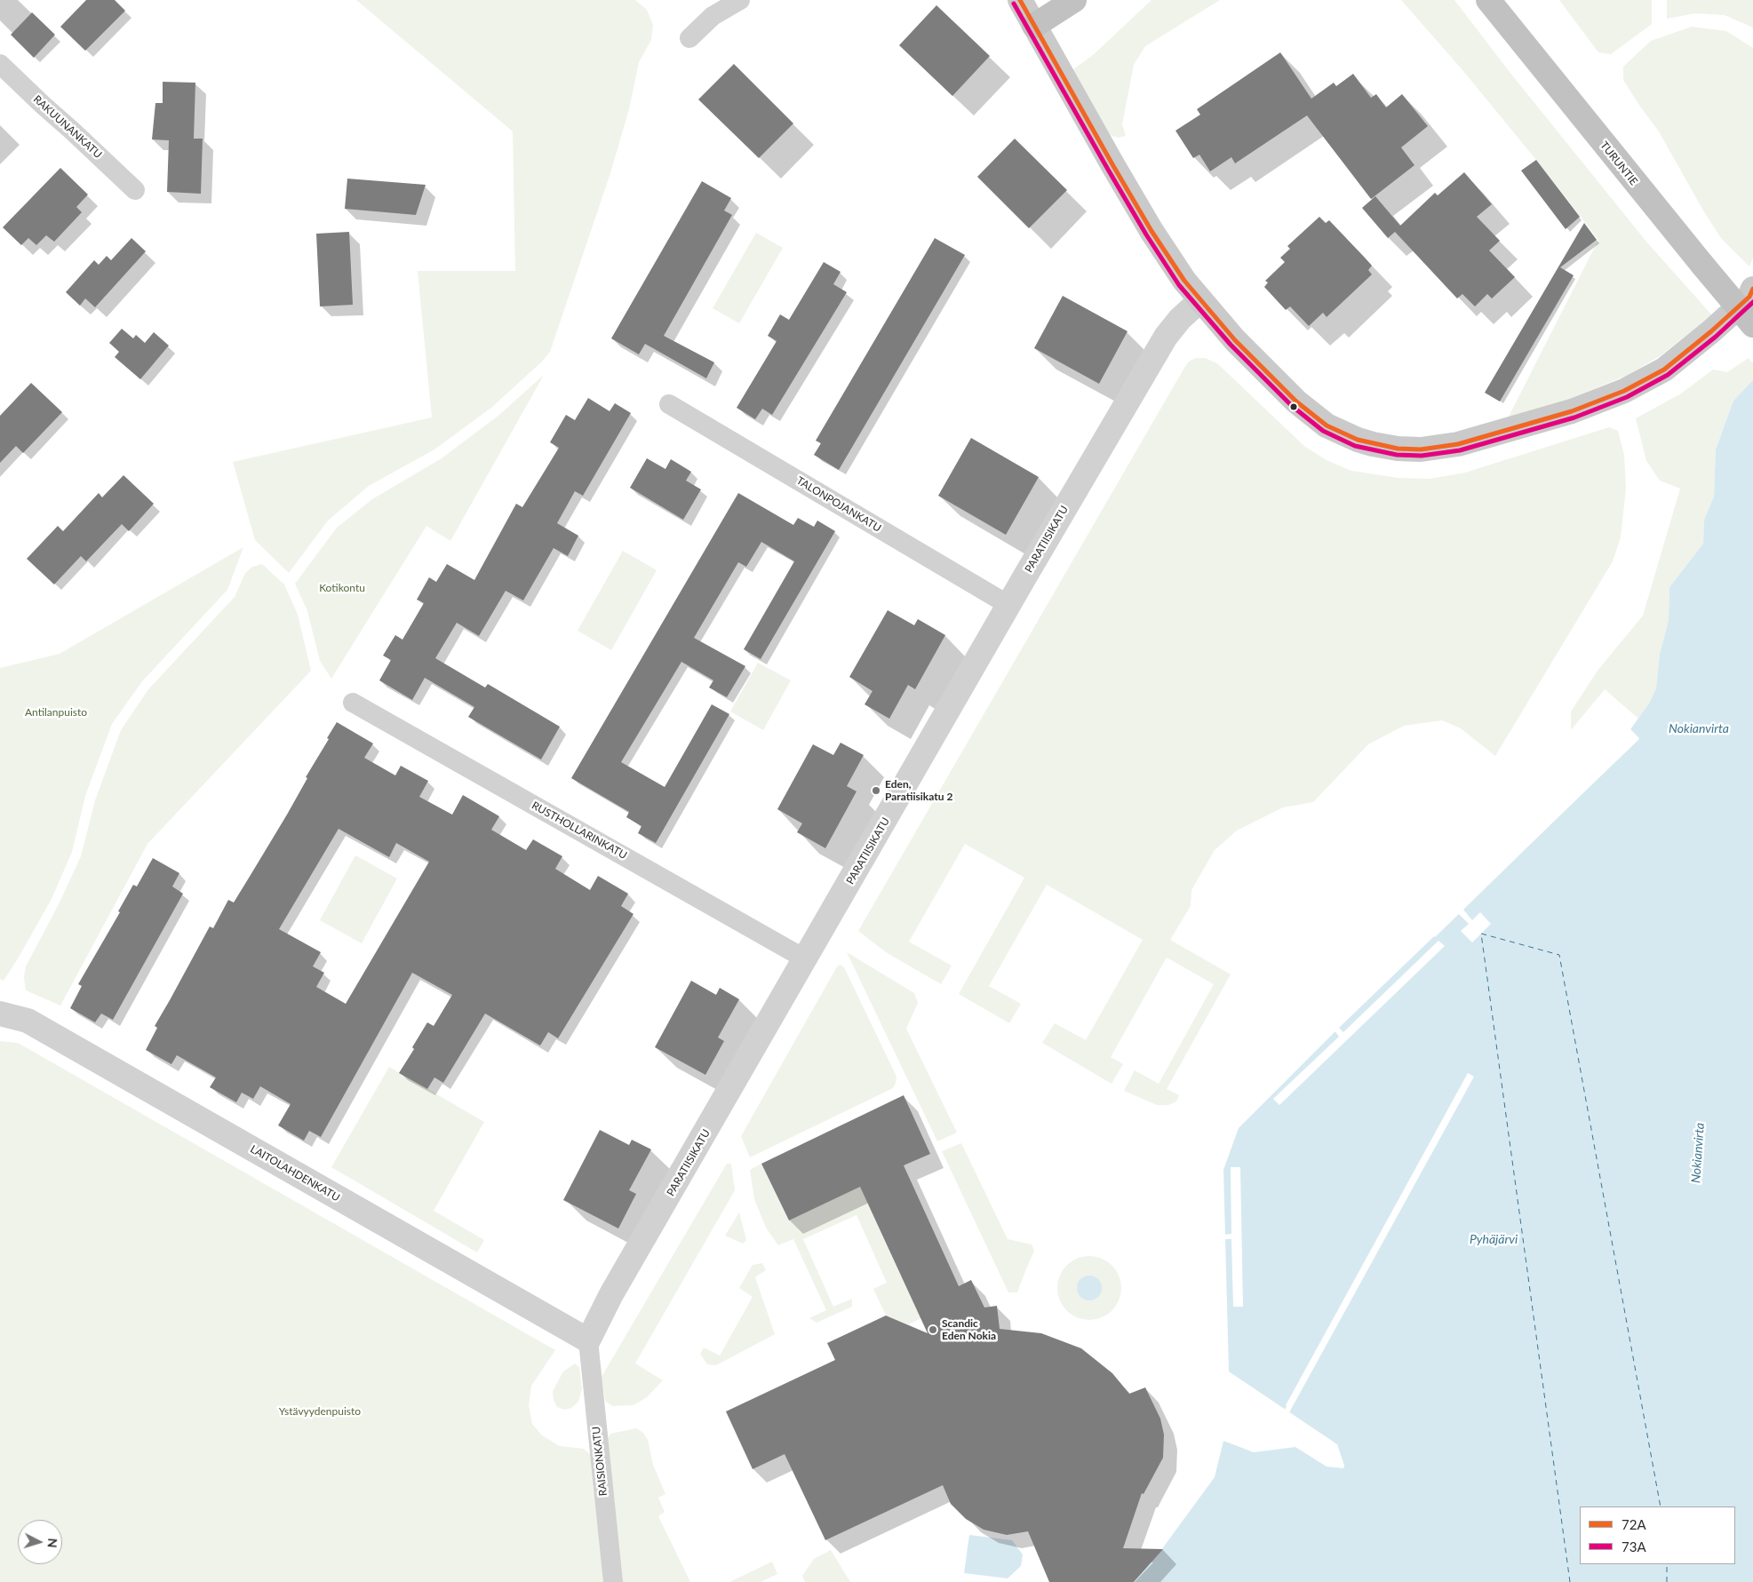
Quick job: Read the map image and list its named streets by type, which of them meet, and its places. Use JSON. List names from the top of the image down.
{
  "streets": {
    "highway": ["TURUNTIE"],
    "street": [
      "RAKUUNANKATU",
      "TALONPOJANKATU",
      "PARATIISIKATU",
      "RUSTHOLLARINKATU",
      "LAITOLAHDENKATU",
      "RAISIONKATU"
    ]
  },
  "crossings": [
    ["TALONPOJANKATU", "PARATIISIKATU"],
    ["PARATIISIKATU", "RUSTHOLLARINKATU"],
    ["PARATIISIKATU", "LAITOLAHDENKATU"],
    ["PARATIISIKATU", "RAISIONKATU"],
    ["LAITOLAHDENKATU", "RAISIONKATU"]
  ],
  "water": ["Nokianvirta", "Pyhäjärvi"],
  "parks": ["Kotikontu", "Antilanpuisto", "Ystävyydenpuisto"],
  "places": ["Eden, Paratiisikatu 2", "Scandic Eden Nokia"],
  "lines": ["transit line 72A", "transit line 73A"],
  "legend": ["72A", "73A"],
  "north": "right"
}
